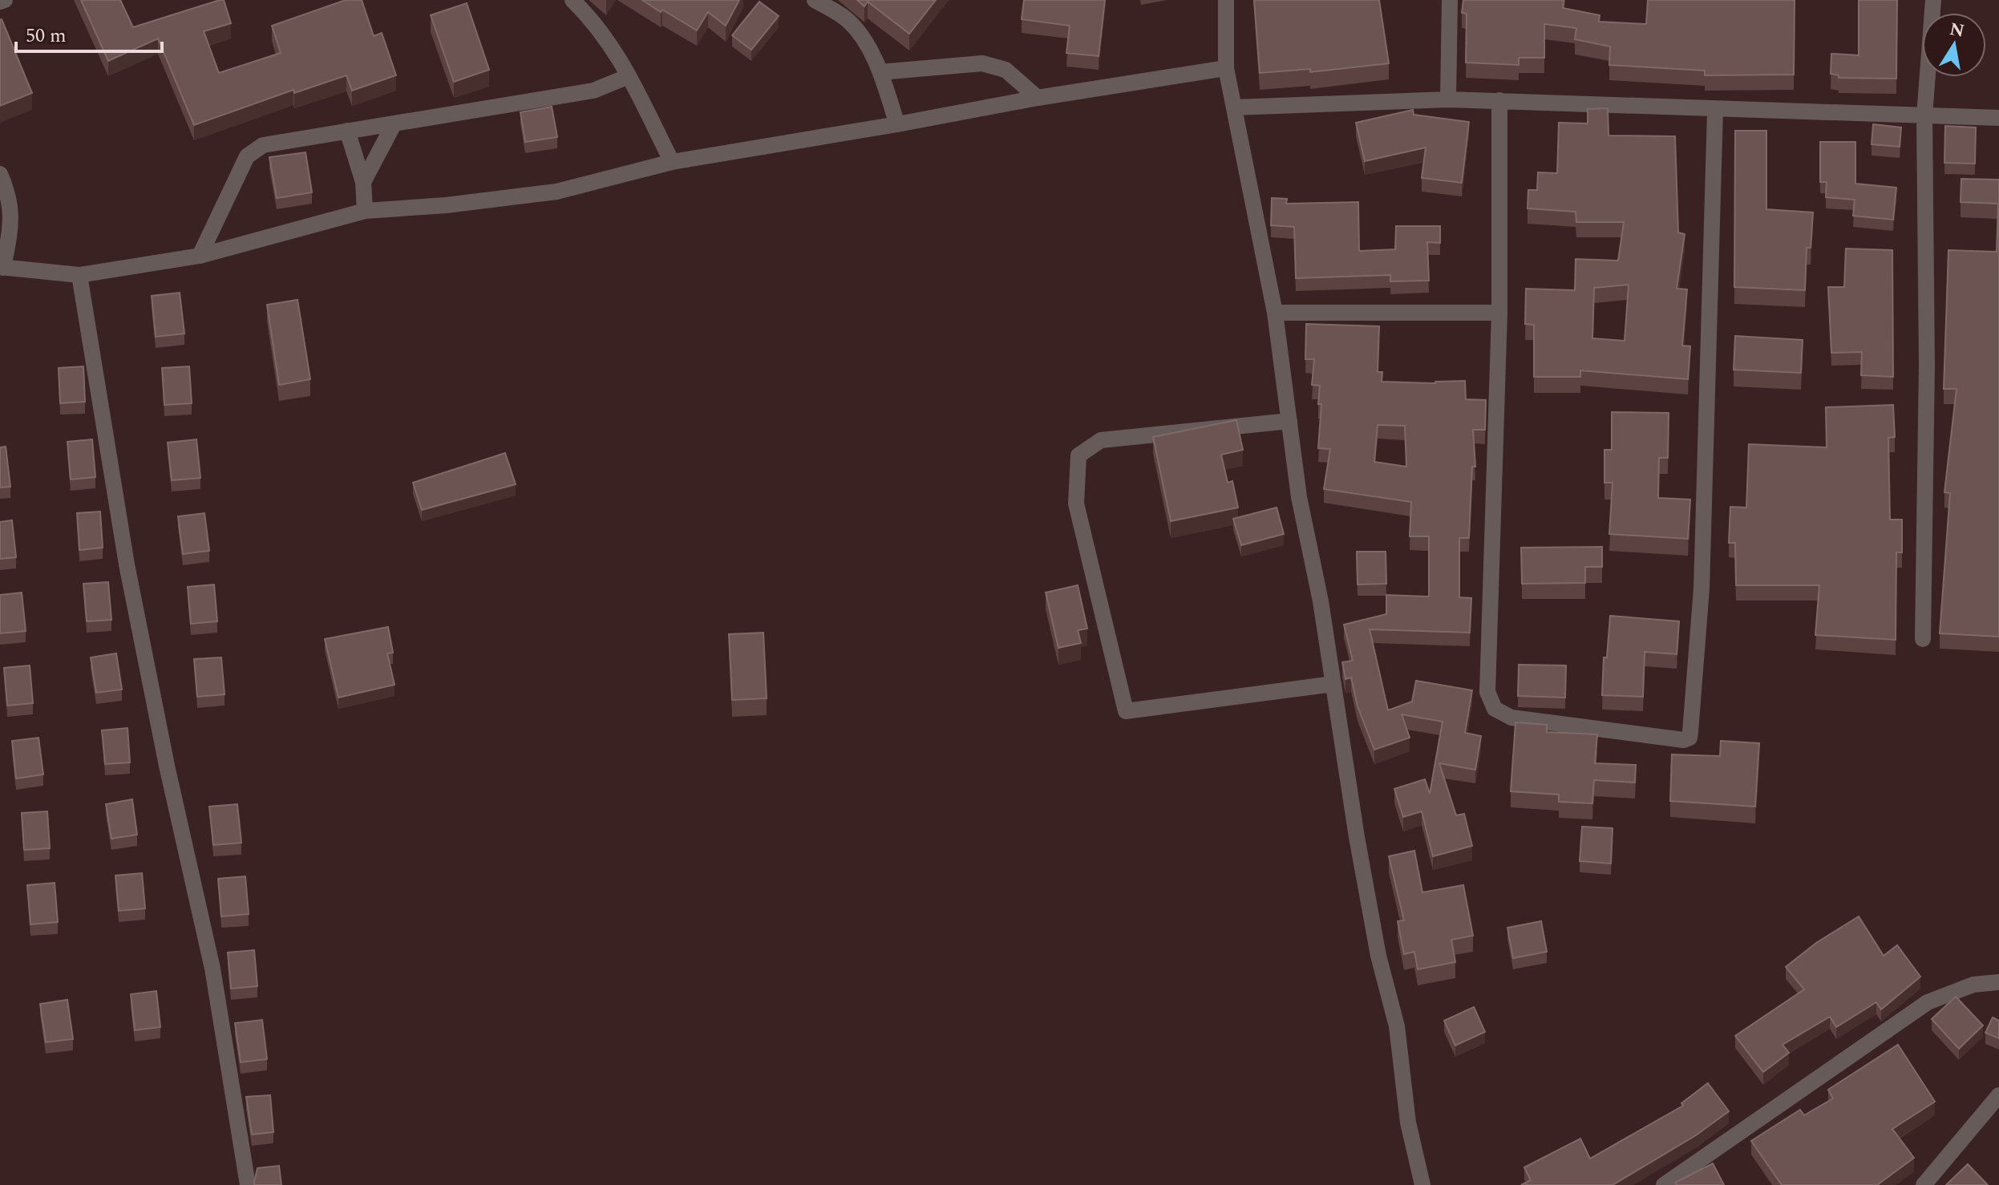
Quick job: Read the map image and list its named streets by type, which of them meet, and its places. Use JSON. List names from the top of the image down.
{
  "scale_bar": "50 m",
  "north": "top"
}
